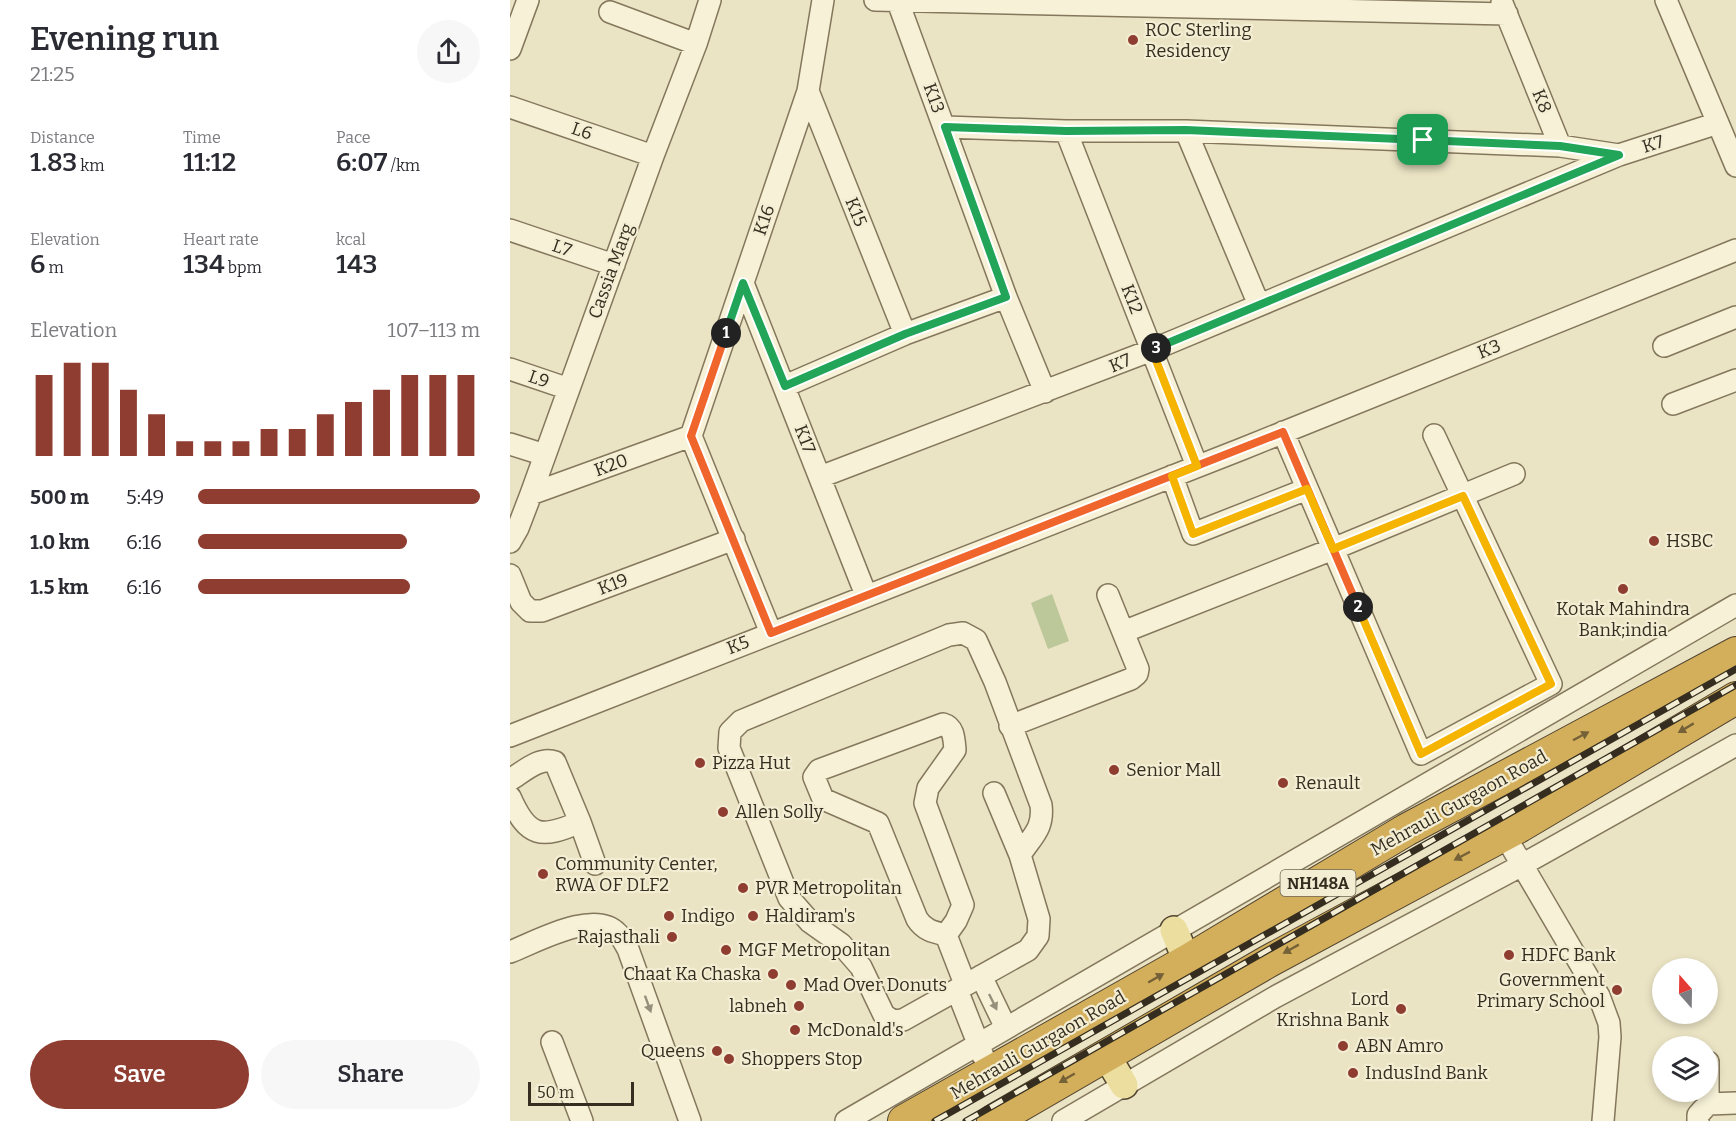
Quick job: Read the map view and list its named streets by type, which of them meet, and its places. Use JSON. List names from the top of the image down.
{
  "streets": {
    "highway": ["Mehrauli Gurgaon Road", "NH148A"],
    "street": [
      "K13",
      "K8",
      "L6",
      "K7",
      "K15",
      "K16",
      "L7",
      "Cassia Marg",
      "K12",
      "K3",
      "L9",
      "K17",
      "K20",
      "K19",
      "K5"
    ]
  },
  "crossings": [
    ["K13", "K7"],
    ["L6", "Cassia Marg"],
    ["K7", "K12"],
    ["K7", "K17"],
    ["K15", "K16"],
    ["K16", "K17"],
    ["K16", "K20"],
    ["L7", "Cassia Marg"],
    ["Cassia Marg", "L9"],
    ["Cassia Marg", "K20"],
    ["K12", "K5"],
    ["K3", "K5"],
    ["K17", "K5"]
  ],
  "places": [
    "ROC Sterling Residency",
    "HSBC",
    "Kotak Mahindra Bank;india",
    "Pizza Hut",
    "Senior Mall",
    "Renault",
    "Allen Solly",
    "Community Center, RWA OF DLF2",
    "PVR Metropolitan",
    "Indigo",
    "Haldiram's",
    "Rajasthali",
    "MGF Metropolitan",
    "HDFC Bank",
    "Chaat Ka Chaska",
    "Mad Over Donuts",
    "Government Primary School",
    "labneh",
    "Lord Krishna Bank",
    "McDonald's",
    "ABN Amro",
    "Queens",
    "Shoppers Stop",
    "IndusInd Bank"
  ],
  "scale_bar": "50 m",
  "north": "top",
  "page": {
    "heading": ["Evening run", "21:25"],
    "stats": [
      ["Distance", "1.83 km"],
      ["Time", "11:12"],
      ["Pace", "6:07 /km"],
      ["Elevation", "6 m"],
      ["Heart rate", "134 bpm"],
      ["kcal", "143"]
    ],
    "chart": ["Elevation", "107–113 m"],
    "pins": ["1", "3", "2"],
    "list": [
      {
        "name": "500 m",
        "note": "5:49"
      },
      {
        "name": "1.0 km",
        "note": "6:16"
      },
      {
        "name": "1.5 km",
        "note": "6:16"
      }
    ],
    "buttons": ["Save", "Share"],
    "scale": "50 m"
  }
}
